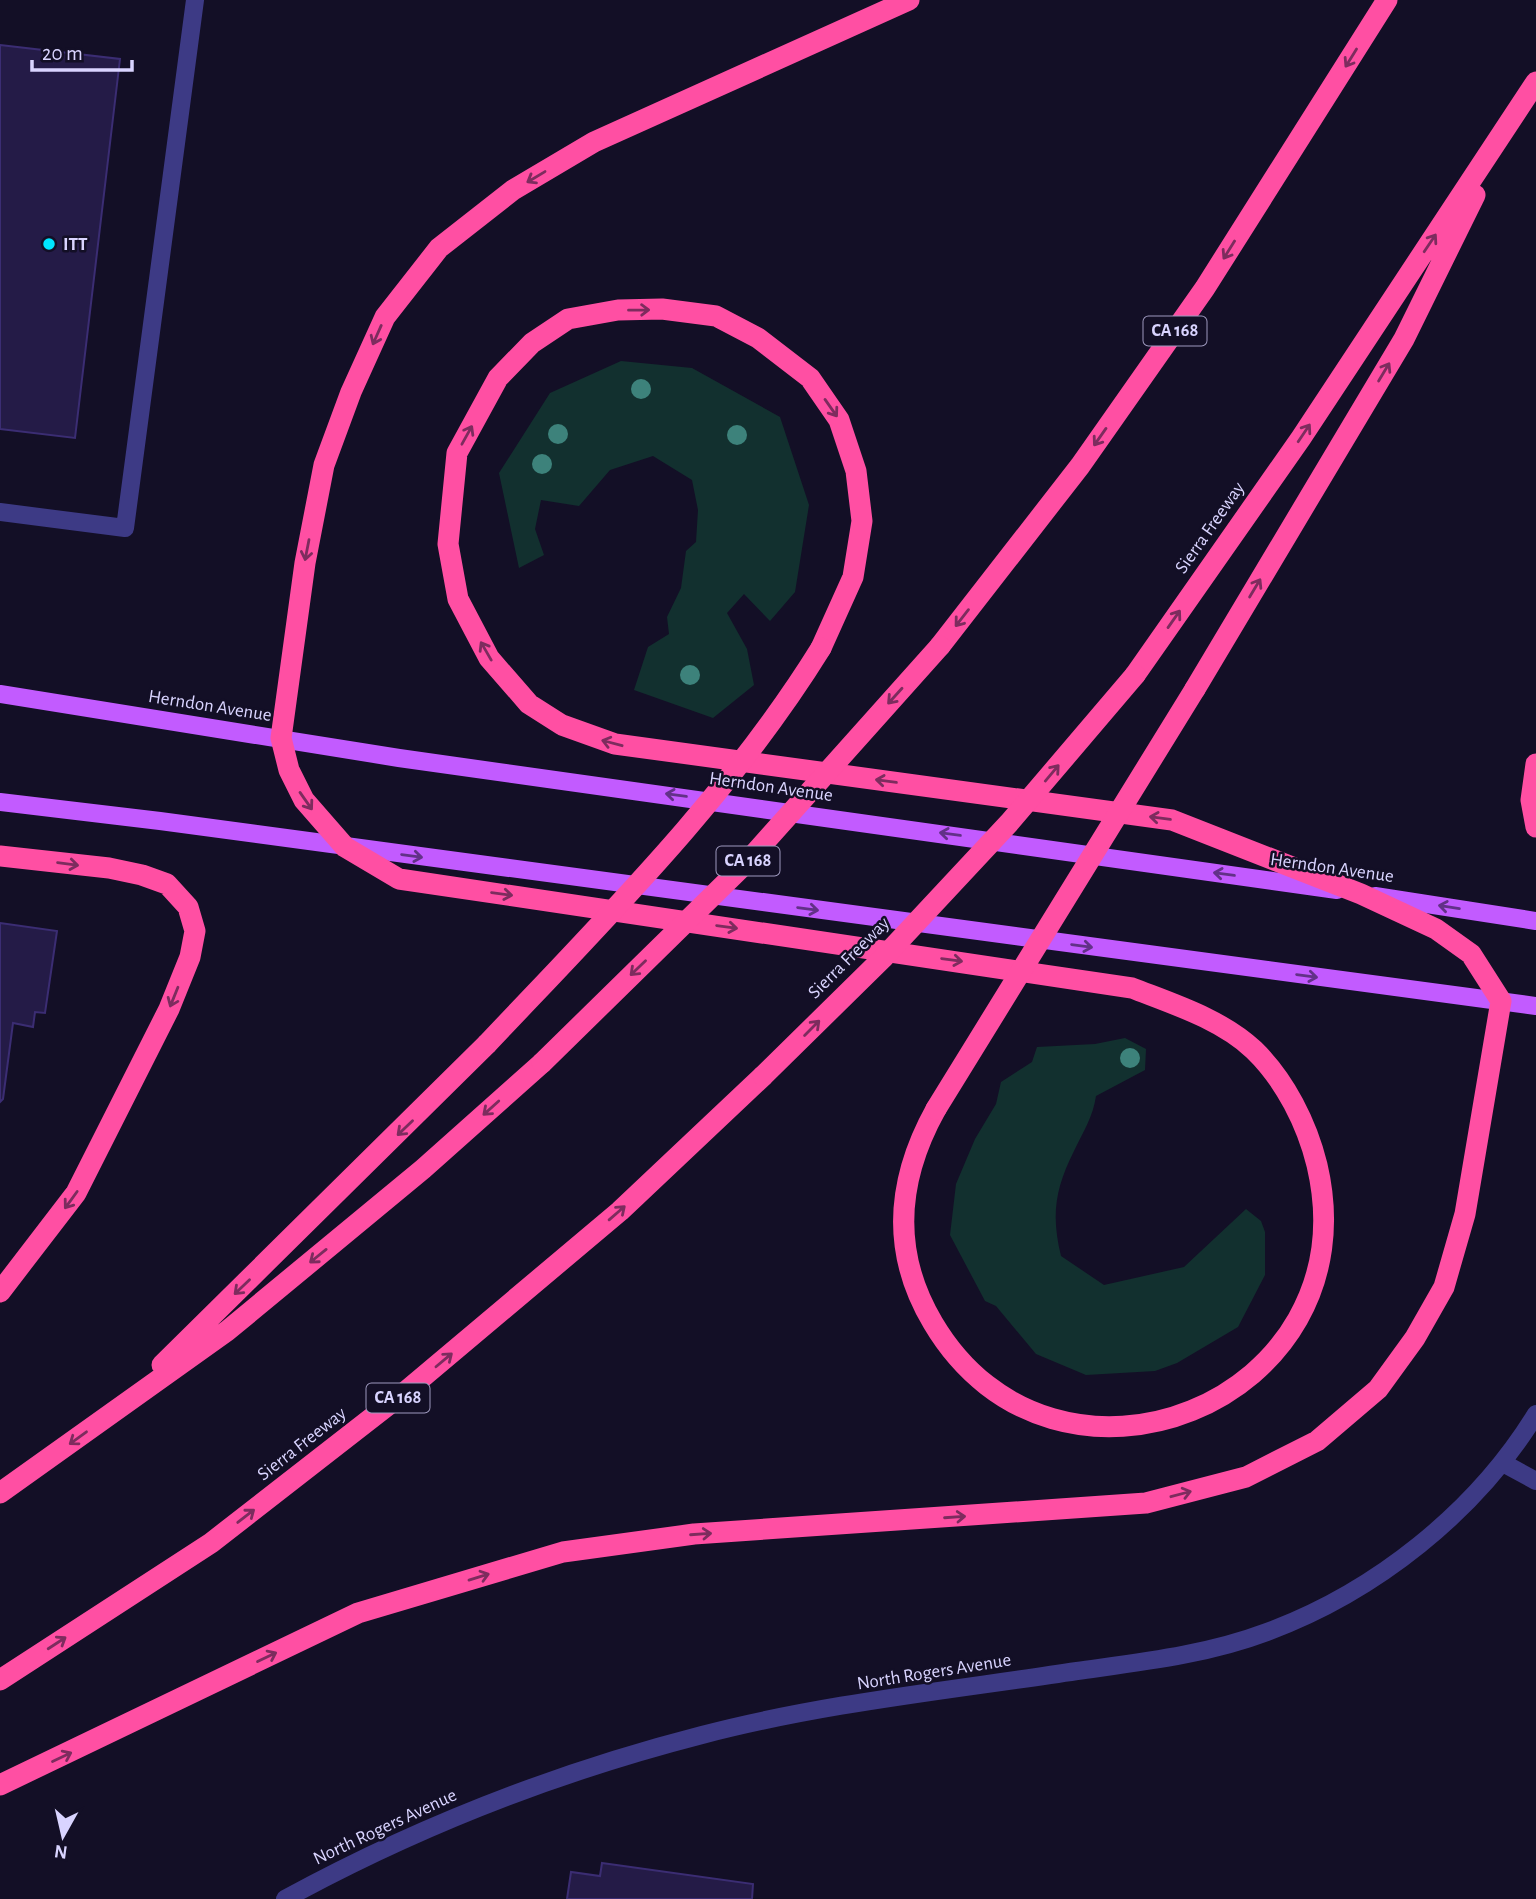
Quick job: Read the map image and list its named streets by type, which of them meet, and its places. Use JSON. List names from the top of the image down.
{
  "streets": {
    "highway": ["CA 168", "Sierra Freeway"],
    "main road": ["Herndon Avenue"],
    "street": ["North Rogers Avenue"]
  },
  "places": ["ITT"],
  "scale_bar": "20 m",
  "north": "bottom"
}
